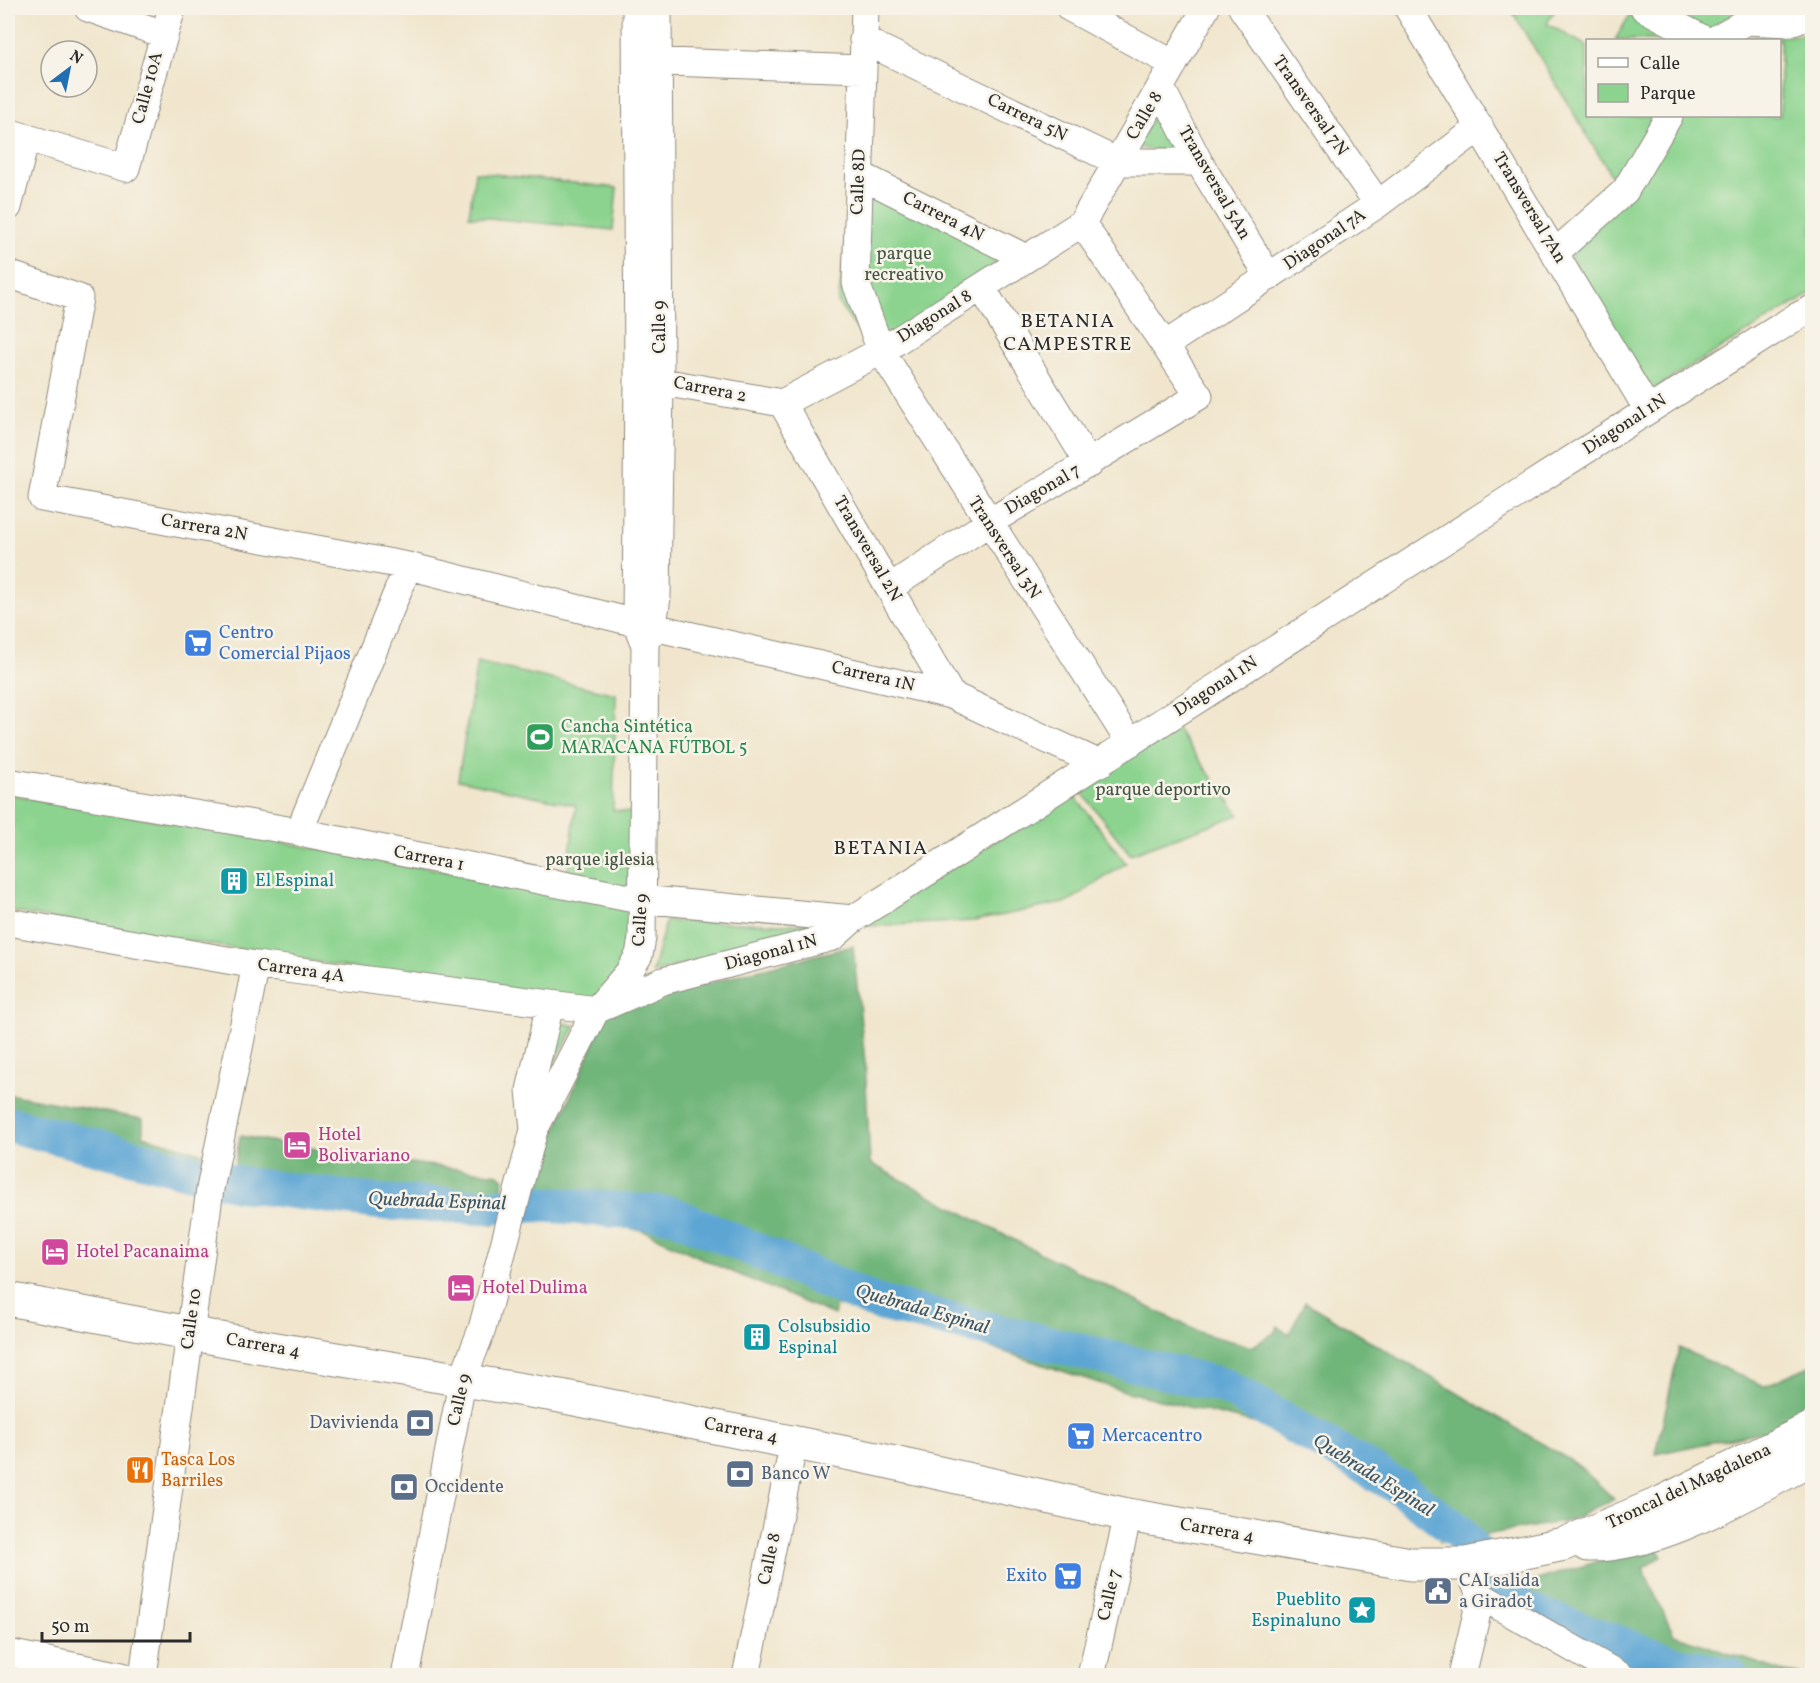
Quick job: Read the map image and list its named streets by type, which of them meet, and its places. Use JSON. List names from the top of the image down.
{
  "streets": {
    "main road": ["Carrera 4", "Troncal del Magdalena"],
    "street": [
      "Calle 10A",
      "Transversal 7N",
      "Calle 8",
      "Carrera 5N",
      "Calle 8D",
      "Transversal 5An",
      "Transversal 7An",
      "Carrera 4N",
      "Diagonal 7A",
      "Diagonal 8",
      "Calle 9",
      "Carrera 2",
      "Diagonal 1N",
      "Diagonal 7",
      "Carrera 2N",
      "Transversal 3N",
      "Transversal 2N",
      "Carrera 1N",
      "Carrera 1",
      "Carrera 4A",
      "Calle 10",
      "Calle 7"
    ]
  },
  "crossings": [
    ["Transversal 7N", "Diagonal 7A"],
    ["Calle 8", "Carrera 5N"],
    ["Calle 8", "Transversal 5An"],
    ["Calle 8", "Diagonal 8"],
    ["Calle 8", "Carrera 4"],
    ["Carrera 5N", "Calle 8D"],
    ["Carrera 5N", "Transversal 5An"],
    ["Calle 8D", "Carrera 4N"],
    ["Calle 8D", "Diagonal 8"],
    ["Calle 8D", "Transversal 3N"],
    ["Transversal 5An", "Diagonal 7A"],
    ["Transversal 7An", "Diagonal 7A"],
    ["Transversal 7An", "Diagonal 1N"],
    ["Carrera 4N", "Diagonal 8"],
    ["Diagonal 7A", "Diagonal 7"],
    ["Diagonal 8", "Carrera 2"],
    ["Diagonal 8", "Transversal 3N"],
    ["Diagonal 8", "Transversal 2N"],
    ["Calle 9", "Carrera 2"],
    ["Calle 9", "Diagonal 1N"],
    ["Calle 9", "Carrera 2N"],
    ["Calle 9", "Carrera 1N"],
    ["Calle 9", "Carrera 1"],
    ["Calle 9", "Carrera 4A"],
    ["Calle 9", "Carrera 4"],
    ["Carrera 2", "Transversal 2N"],
    ["Diagonal 1N", "Transversal 3N"],
    ["Diagonal 1N", "Carrera 1N"],
    ["Diagonal 1N", "Carrera 1"],
    ["Diagonal 1N", "Carrera 4A"],
    ["Diagonal 7", "Transversal 3N"],
    ["Diagonal 7", "Transversal 2N"],
    ["Carrera 2N", "Carrera 1N"],
    ["Transversal 2N", "Carrera 1N"],
    ["Carrera 4A", "Calle 10"],
    ["Calle 10", "Carrera 4"],
    ["Carrera 4", "Troncal del Magdalena"],
    ["Carrera 4", "Calle 7"]
  ],
  "districts": ["BETANIA CAMPESTRE", "BETANIA"],
  "water": ["Quebrada Espinal"],
  "parks": ["parque recreativo", "parque deportivo", "parque iglesia"],
  "places": {
    "supermarket": ["Centro Comercial Pijaos", "Mercacentro", "Exito"],
    "sports": ["Cancha Sintética MARACANA FÚTBOL 5"],
    "building": ["El Espinal", "Colsubsidio Espinal"],
    "hotel": ["Hotel Bolivariano", "Hotel Pacanaima", "Hotel Dulima"],
    "bank": ["Davivienda", "Banco W", "Occidente"],
    "restaurant": ["Tasca Los Barriles"],
    "public building": ["CAI salida a Giradot"],
    "place": ["Pueblito Espinaluno"]
  },
  "legend": ["Calle", "Parque"],
  "scale_bar": "50 m",
  "north": "top right"
}
